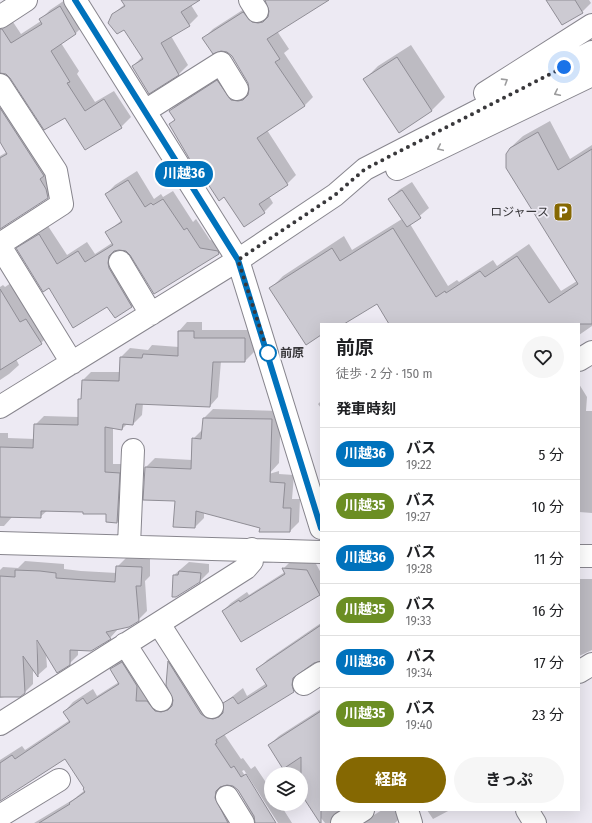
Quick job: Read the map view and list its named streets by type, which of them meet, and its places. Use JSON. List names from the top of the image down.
{
  "places": {
    "parking": ["ロジャース"],
    "other": ["前原"]
  },
  "lines": ["bus line 川越36"],
  "page": {
    "on_map": "川越36",
    "heading": [
      ["前原", "徒歩 · 2 分 · 150 m"],
      "発車時刻"
    ],
    "list": [
      {
        "mark": "川越36",
        "name": "バス",
        "note": "19:22",
        "value": "5 分"
      },
      {
        "mark": "川越35",
        "name": "バス",
        "note": "19:27",
        "value": "10 分"
      },
      {
        "mark": "川越36",
        "name": "バス",
        "note": "19:28",
        "value": "11 分"
      },
      {
        "mark": "川越35",
        "name": "バス",
        "note": "19:33",
        "value": "16 分"
      },
      {
        "mark": "川越36",
        "name": "バス",
        "note": "19:34",
        "value": "17 分"
      },
      {
        "mark": "川越35",
        "name": "バス",
        "note": "19:40",
        "value": "23 分"
      }
    ],
    "buttons": ["経路", "きっぷ"]
  }
}
